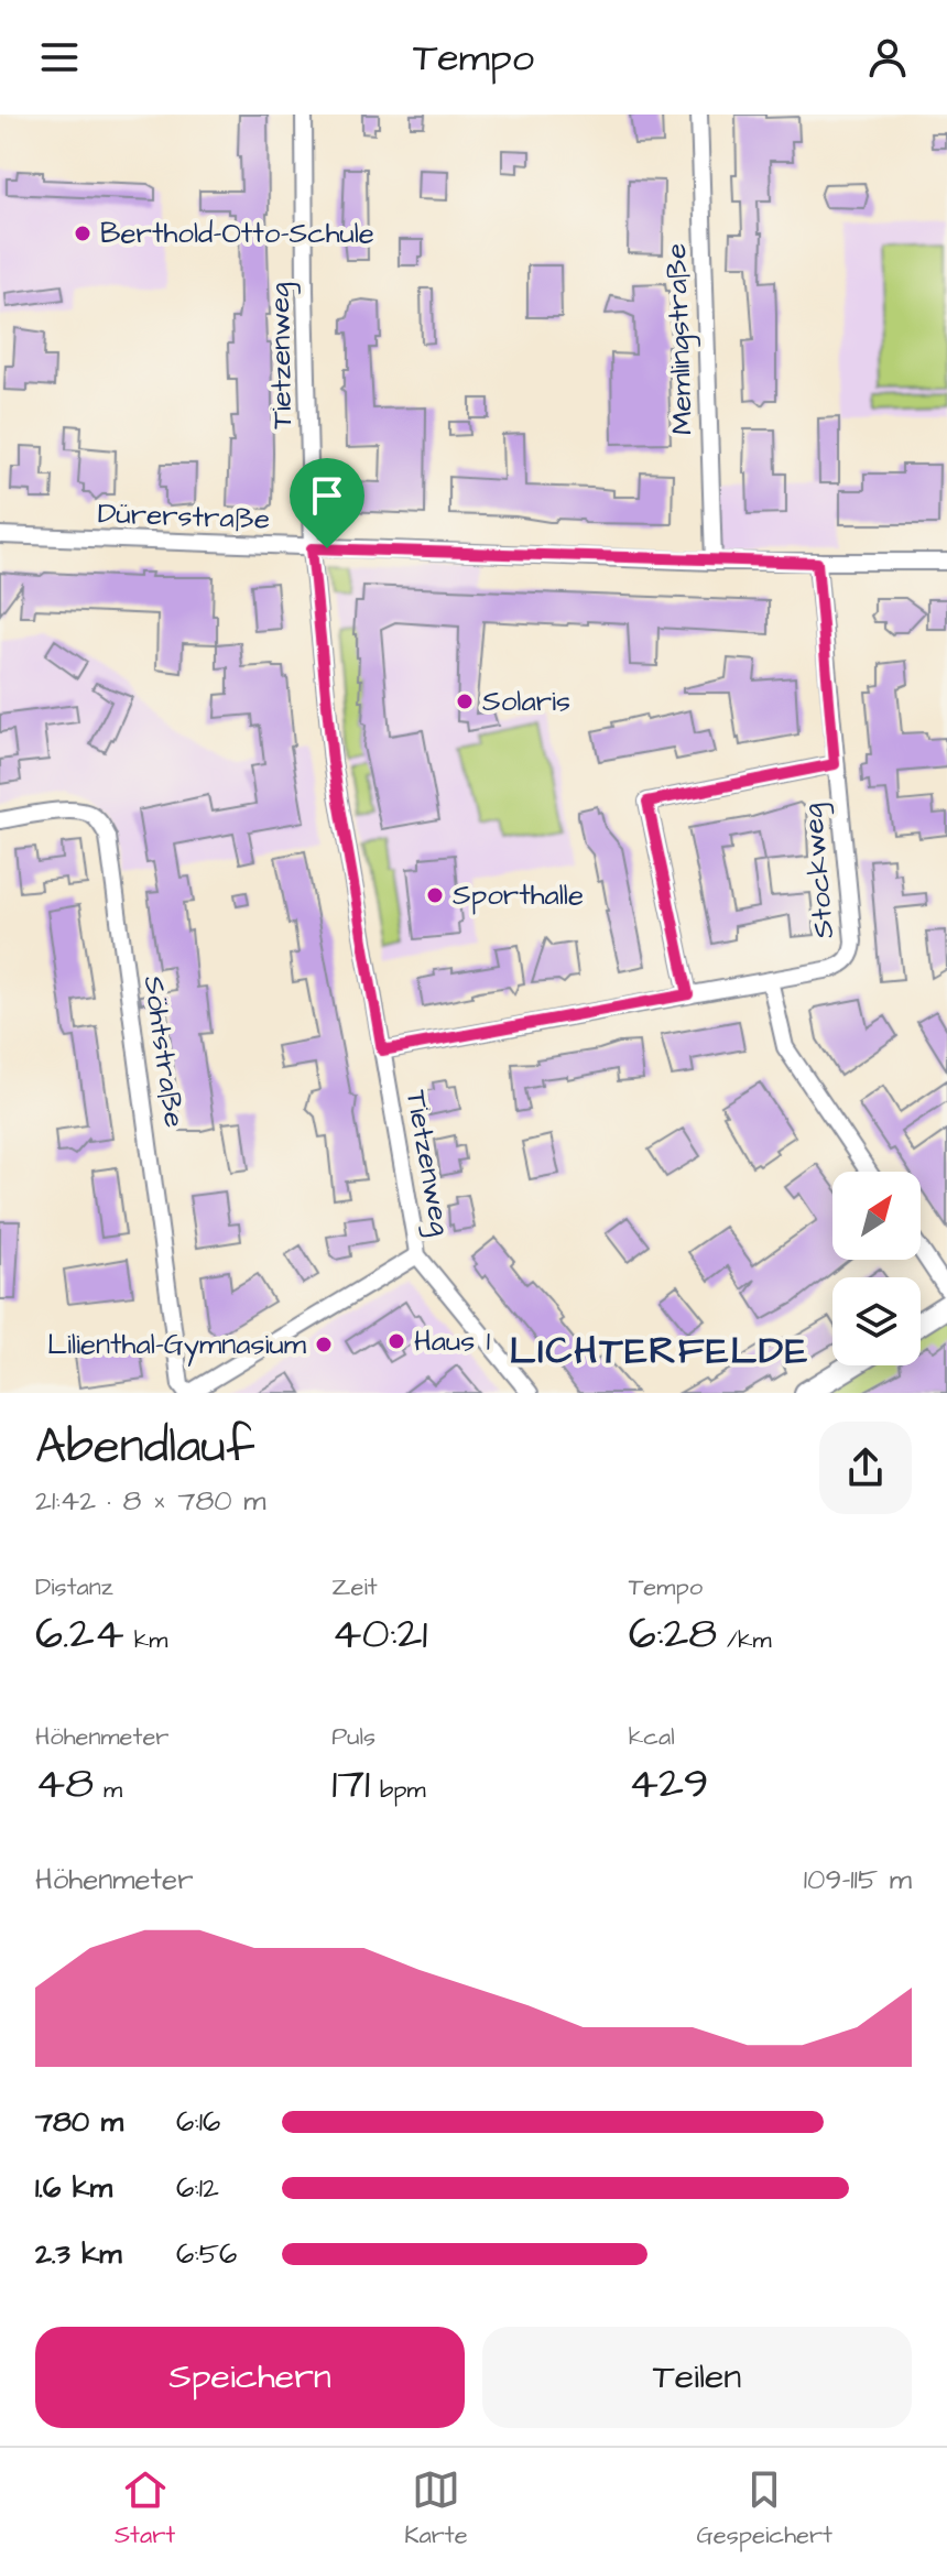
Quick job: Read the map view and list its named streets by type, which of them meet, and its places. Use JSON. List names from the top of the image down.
{
  "streets": {
    "street": [
      "Memlingstraße",
      "Tietzenweg",
      "Dürerstraße",
      "Stockweg",
      "Söhtstraße"
    ]
  },
  "crossings": [
    ["Memlingstraße", "Dürerstraße"],
    ["Tietzenweg", "Dürerstraße"],
    ["Tietzenweg", "Stockweg"],
    ["Dürerstraße", "Stockweg"]
  ],
  "districts": ["LICHTERFELDE"],
  "places": [
    "Berthold-Otto-Schule",
    "Solaris",
    "Sporthalle",
    "Haus 1",
    "Lilienthal-Gymnasium"
  ],
  "north": "top right",
  "page": {
    "header": "Tempo",
    "heading": ["Abendlauf", "21:42 · 8 × 780 m"],
    "stats": [
      ["Distanz", "6.24 km"],
      ["Zeit", "40:21"],
      ["Tempo", "6:28 /km"],
      ["Höhenmeter", "48 m"],
      ["Puls", "171 bpm"],
      ["kcal", "429"]
    ],
    "chart": ["Höhenmeter", "109–115 m"],
    "list": [
      {
        "name": "780 m",
        "note": "6:16"
      },
      {
        "name": "1.6 km",
        "note": "6:12"
      },
      {
        "name": "2.3 km",
        "note": "6:56"
      }
    ],
    "buttons": ["Speichern", "Teilen"],
    "tabs": ["Start", "Karte", "Gespeichert"]
  }
}
